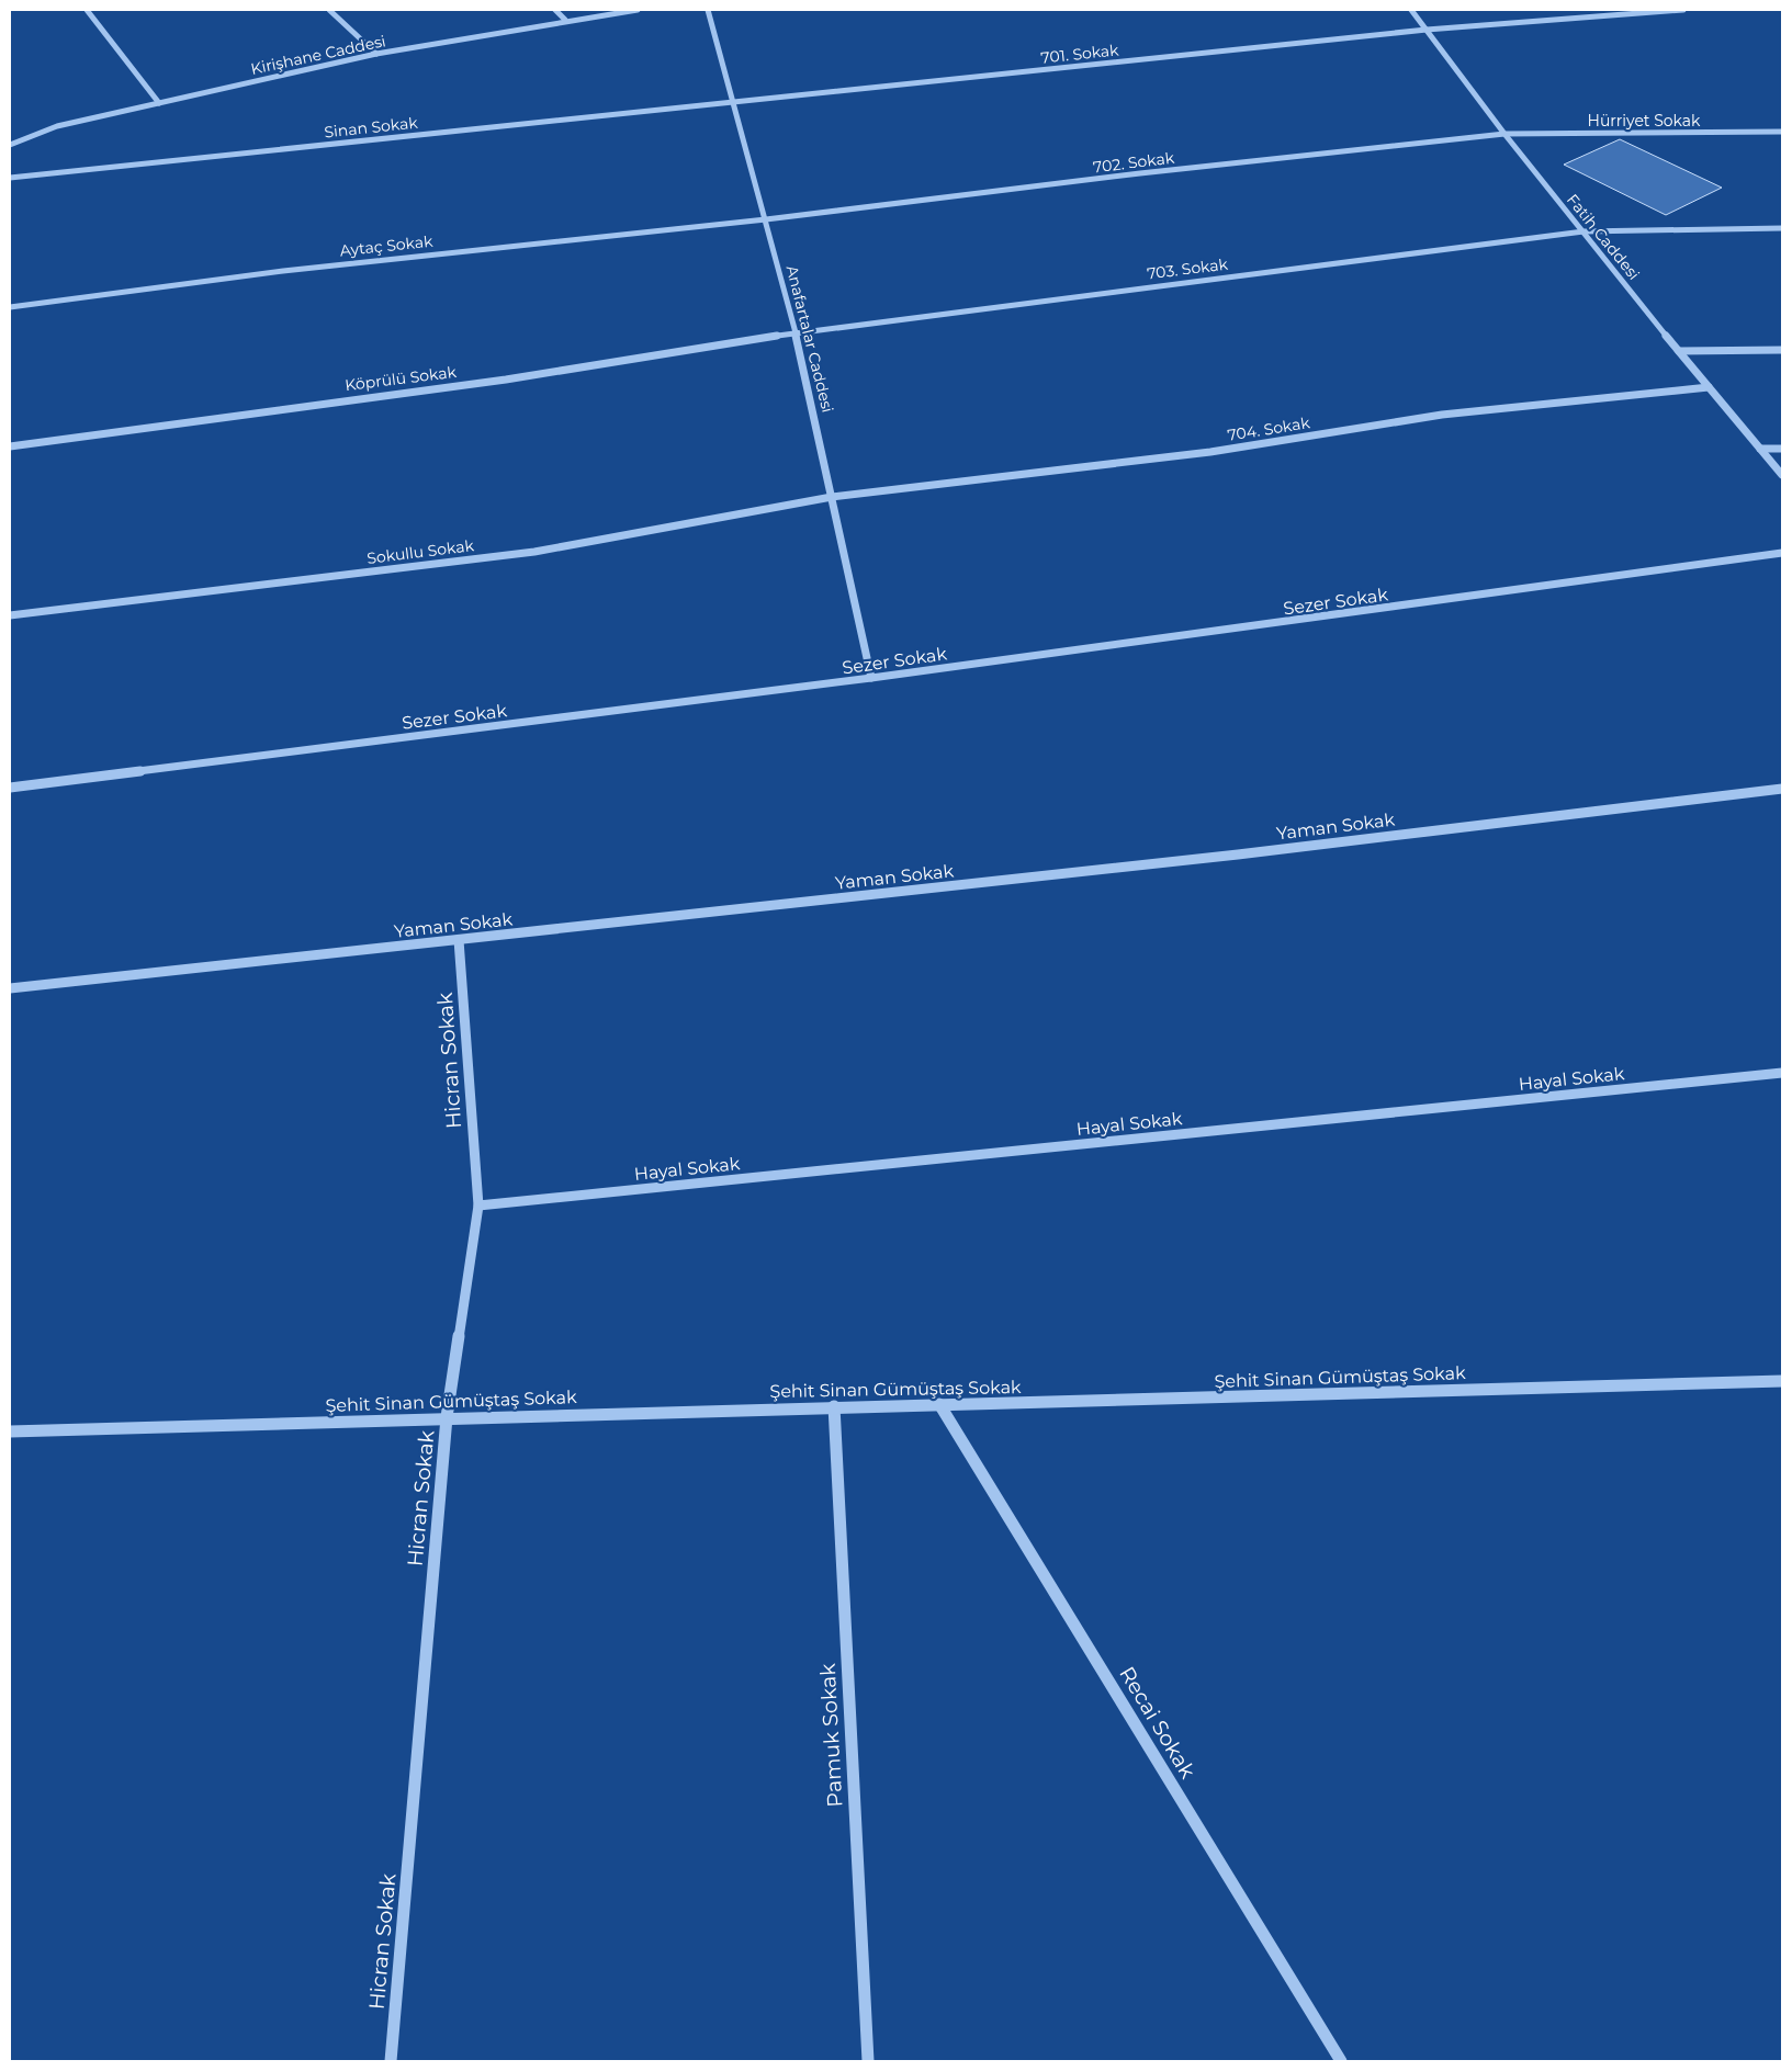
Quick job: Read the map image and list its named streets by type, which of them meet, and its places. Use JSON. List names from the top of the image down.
{
  "streets": {
    "street": [
      "701. Sokak",
      "Kirişhane Caddesi",
      "Hürriyet Sokak",
      "Sinan Sokak",
      "702. Sokak",
      "Fatih Caddesi",
      "Aytaç Sokak",
      "703. Sokak",
      "Anafartalar Caddesi",
      "Köprülü Sokak",
      "704. Sokak",
      "Sokullu Sokak",
      "Sezer Sokak",
      "Yaman Sokak",
      "Hicran Sokak",
      "Hayal Sokak",
      "Şehit Sinan Gümüştaş Sokak",
      "Recai Sokak",
      "Pamuk Sokak"
    ]
  },
  "crossings": [
    ["701. Sokak", "Sinan Sokak"],
    ["701. Sokak", "Fatih Caddesi"],
    ["701. Sokak", "Anafartalar Caddesi"],
    ["Hürriyet Sokak", "702. Sokak"],
    ["Hürriyet Sokak", "Fatih Caddesi"],
    ["Sinan Sokak", "Anafartalar Caddesi"],
    ["702. Sokak", "Fatih Caddesi"],
    ["702. Sokak", "Aytaç Sokak"],
    ["702. Sokak", "Anafartalar Caddesi"],
    ["Fatih Caddesi", "703. Sokak"],
    ["Fatih Caddesi", "704. Sokak"],
    ["Aytaç Sokak", "Anafartalar Caddesi"],
    ["703. Sokak", "Anafartalar Caddesi"],
    ["703. Sokak", "Köprülü Sokak"],
    ["Anafartalar Caddesi", "Köprülü Sokak"],
    ["Anafartalar Caddesi", "704. Sokak"],
    ["Anafartalar Caddesi", "Sokullu Sokak"],
    ["Anafartalar Caddesi", "Sezer Sokak"],
    ["704. Sokak", "Sokullu Sokak"],
    ["Yaman Sokak", "Hicran Sokak"],
    ["Hicran Sokak", "Hayal Sokak"],
    ["Hicran Sokak", "Şehit Sinan Gümüştaş Sokak"],
    ["Şehit Sinan Gümüştaş Sokak", "Recai Sokak"],
    ["Şehit Sinan Gümüştaş Sokak", "Pamuk Sokak"]
  ]
}
